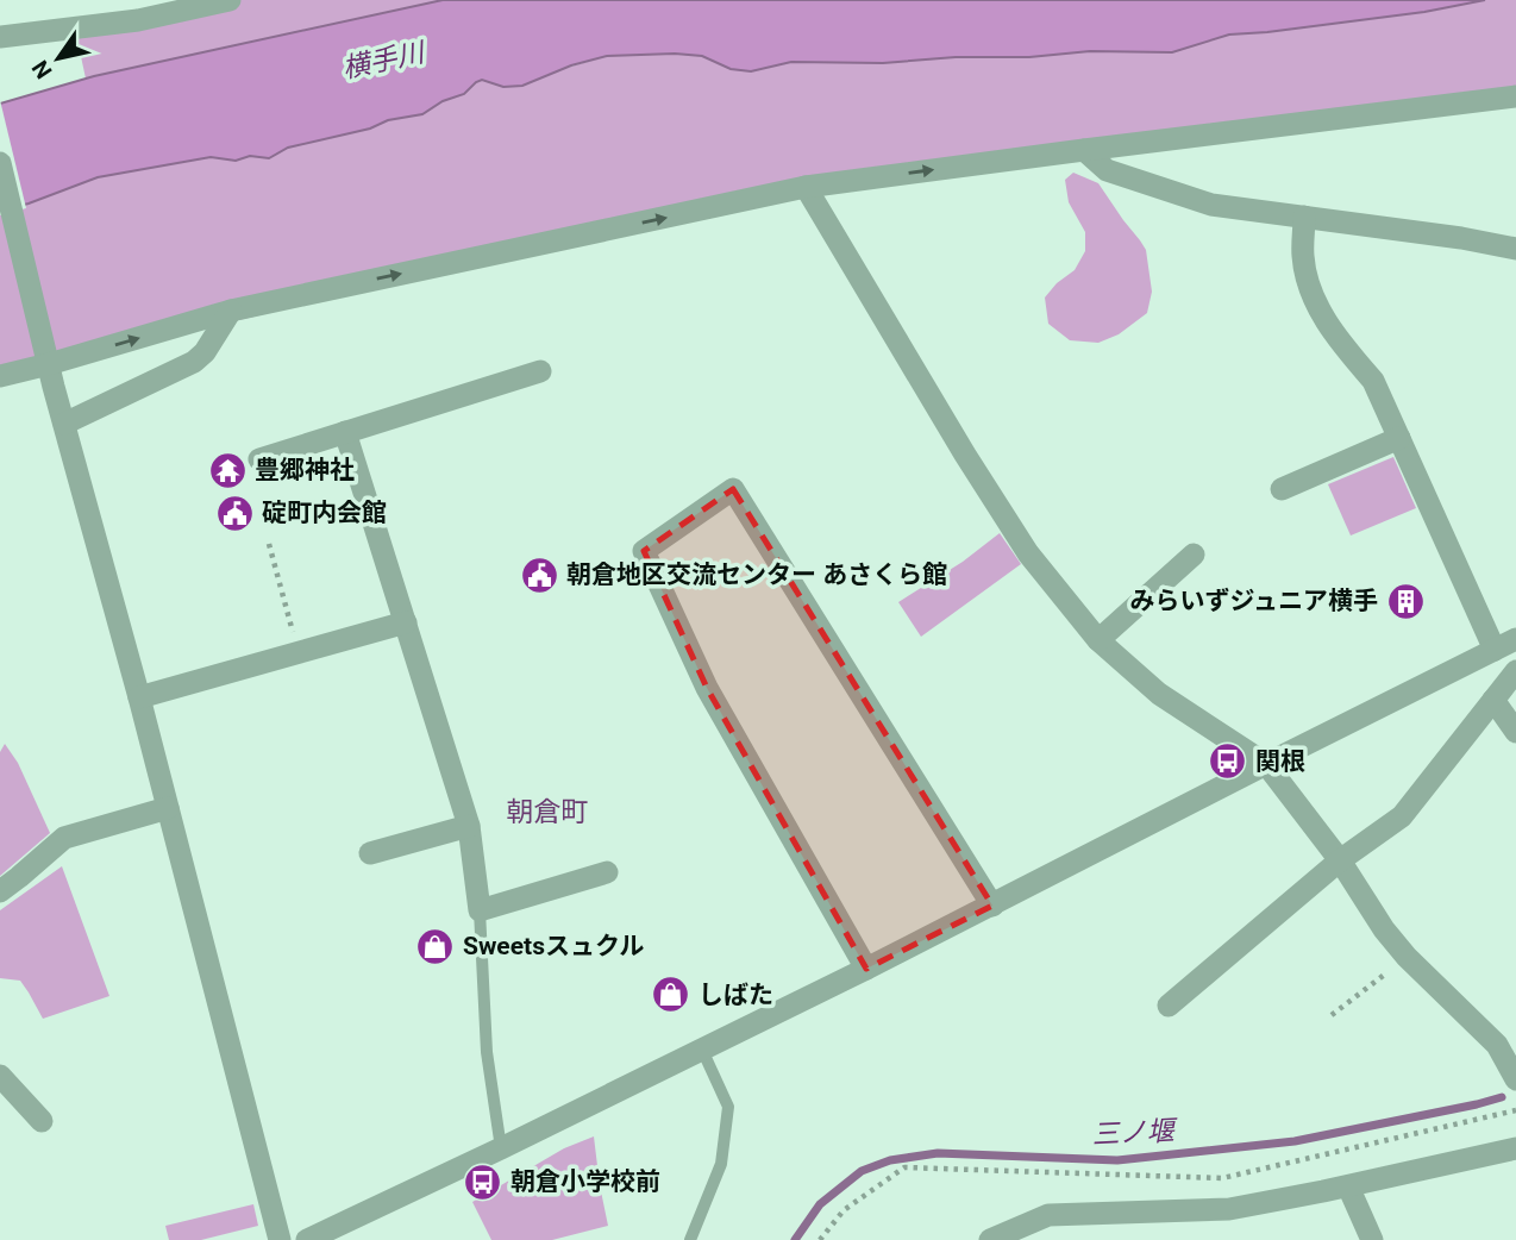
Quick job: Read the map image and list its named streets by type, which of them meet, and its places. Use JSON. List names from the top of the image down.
{
  "districts": ["朝倉町"],
  "water": ["横手川", "三ノ堰"],
  "places": {
    "temple": ["豊郷神社"],
    "public building": ["碇町内会館", "朝倉地区交流センター あさくら館"],
    "building": ["みらいずジュニア横手"],
    "bus stop": ["関根", "朝倉小学校前"],
    "shop": ["Sweetsスュクル", "しばた"]
  },
  "north": "bottom left"
}
